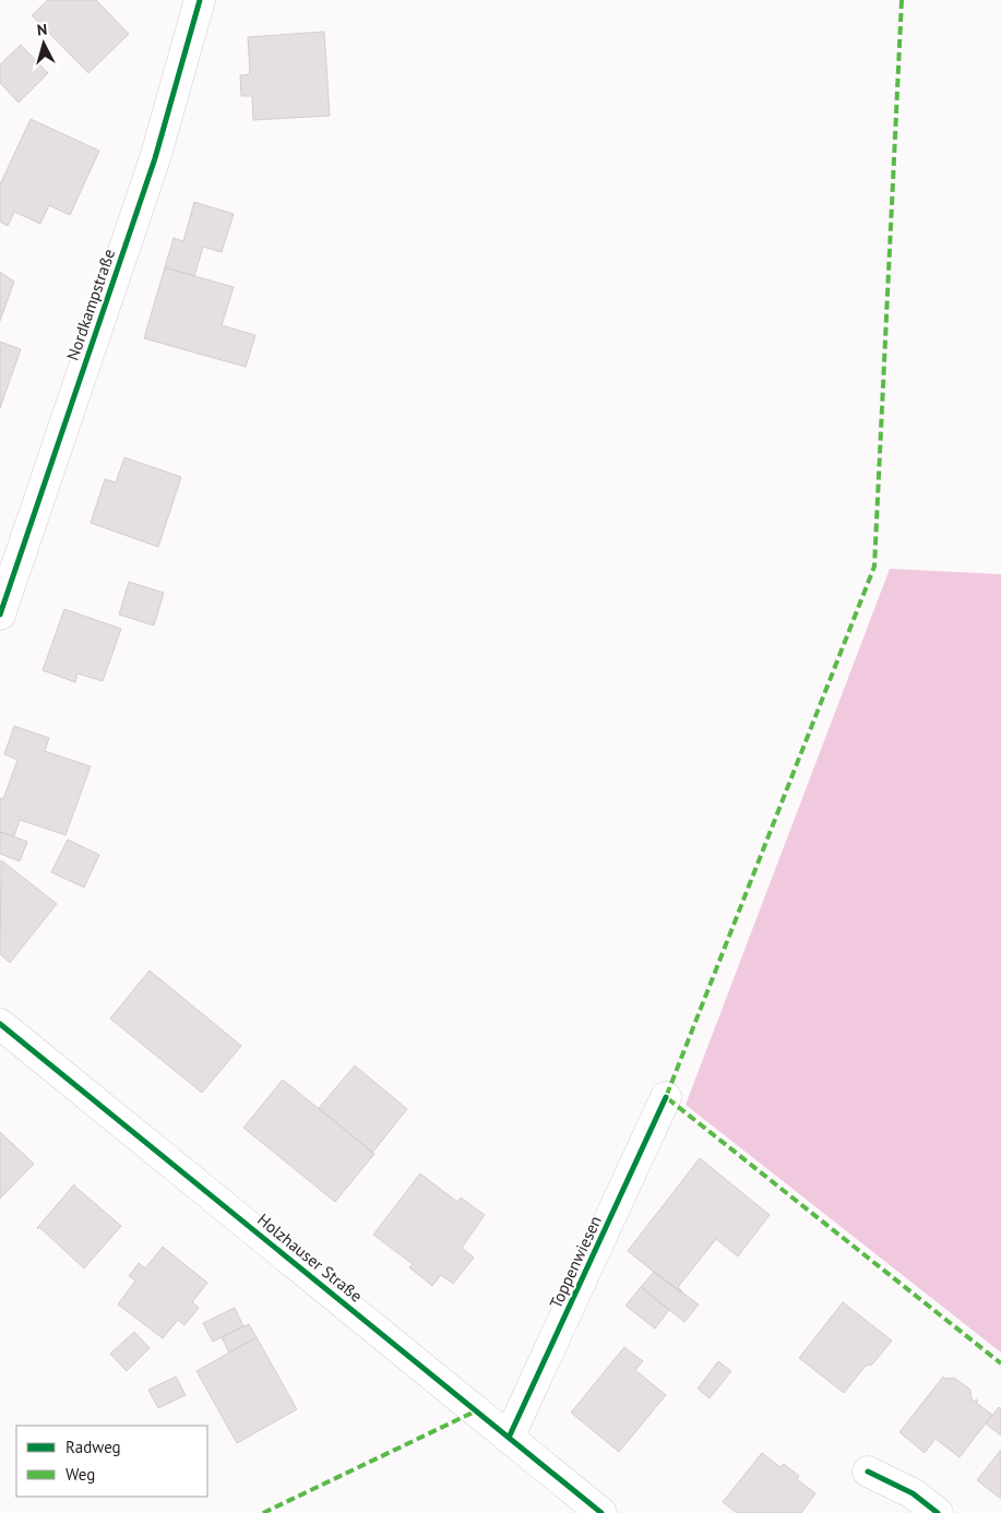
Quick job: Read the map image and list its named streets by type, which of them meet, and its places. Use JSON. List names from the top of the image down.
{
  "streets": {
    "street": ["Nordkampstraße", "Holzhauser Straße", "Toppenwiesen"]
  },
  "crossings": [
    ["Holzhauser Straße", "Toppenwiesen"]
  ],
  "legend": ["Radweg", "Weg"],
  "north": "top"
}
